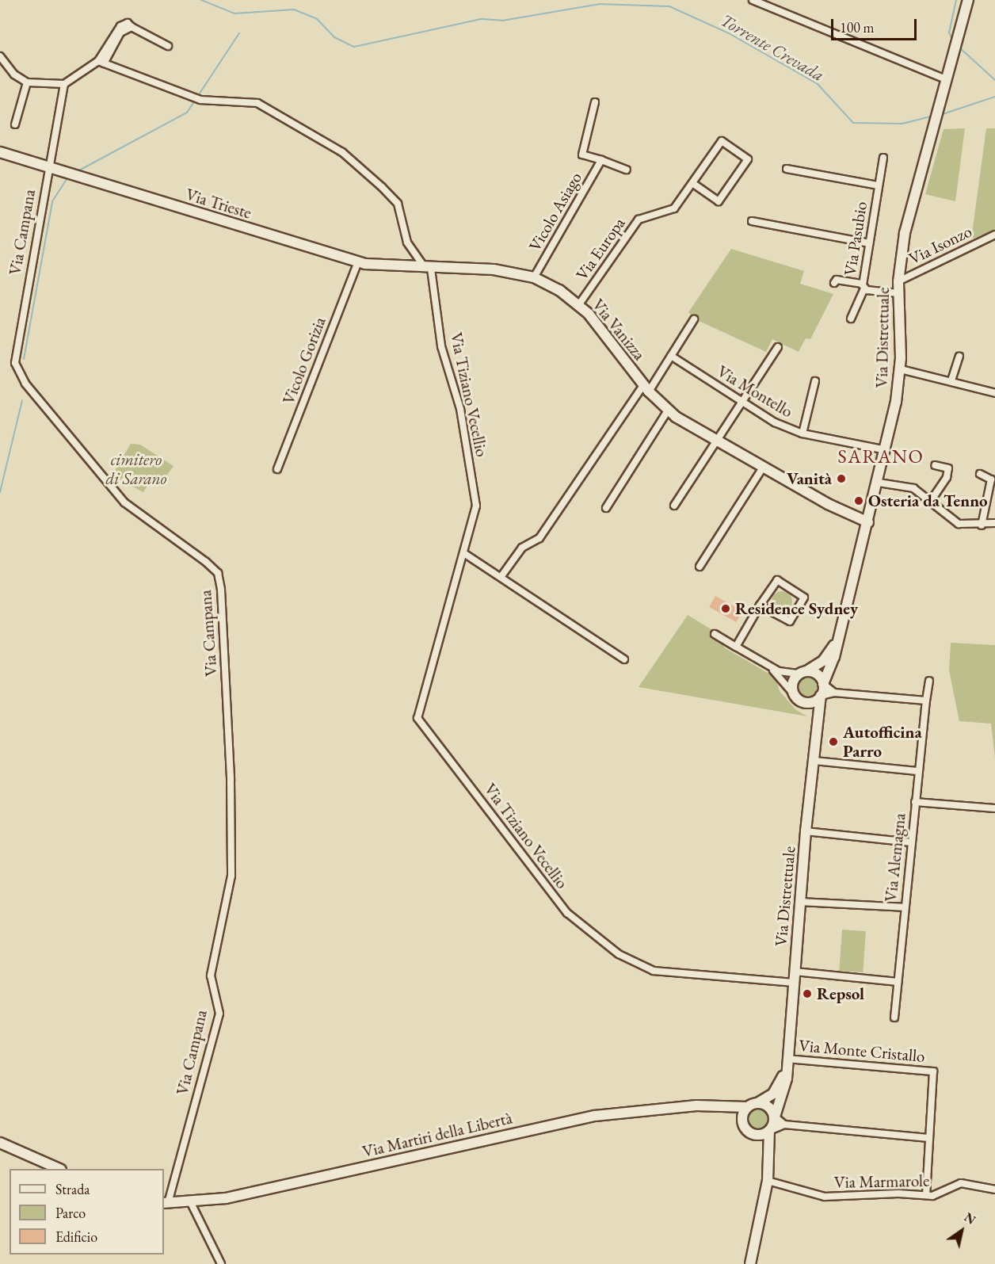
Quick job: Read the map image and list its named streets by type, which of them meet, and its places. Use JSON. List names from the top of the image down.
{
  "streets": {
    "street": [
      "Via Trieste",
      "Vicolo Asiago",
      "Via Campana",
      "Via Pasubio",
      "Via Isonzo",
      "Via Europa",
      "Via Vanizza",
      "Via Distrettuale",
      "Vicolo Gorizia",
      "Via Montello",
      "Via Tiziano Vecellio",
      "Via Alemagna",
      "Via Monte Cristallo",
      "Via Martiri della Libertà",
      "Via Marmarole"
    ]
  },
  "crossings": [
    ["Via Trieste", "Via Campana"],
    ["Via Trieste", "Via Vanizza"],
    ["Via Trieste", "Vicolo Gorizia"],
    ["Via Trieste", "Via Tiziano Vecellio"],
    ["Vicolo Asiago", "Via Vanizza"],
    ["Via Campana", "Via Martiri della Libertà"],
    ["Via Pasubio", "Via Distrettuale"],
    ["Via Isonzo", "Via Distrettuale"],
    ["Via Europa", "Via Vanizza"],
    ["Via Vanizza", "Via Distrettuale"],
    ["Via Vanizza", "Via Tiziano Vecellio"],
    ["Via Distrettuale", "Via Montello"],
    ["Via Distrettuale", "Via Tiziano Vecellio"],
    ["Via Distrettuale", "Via Monte Cristallo"],
    ["Via Distrettuale", "Via Martiri della Libertà"],
    ["Via Distrettuale", "Via Marmarole"]
  ],
  "districts": ["SARANO"],
  "water": ["Torrente Crevada"],
  "parks": ["cimitero di Sarano"],
  "places": [
    "Vanità",
    "Osteria da Tenno",
    "Residence Sydney",
    "Autofficina Parro",
    "Repsol"
  ],
  "legend": ["Strada", "Parco", "Edificio"],
  "scale_bar": "100 m",
  "north": "top right"
}
